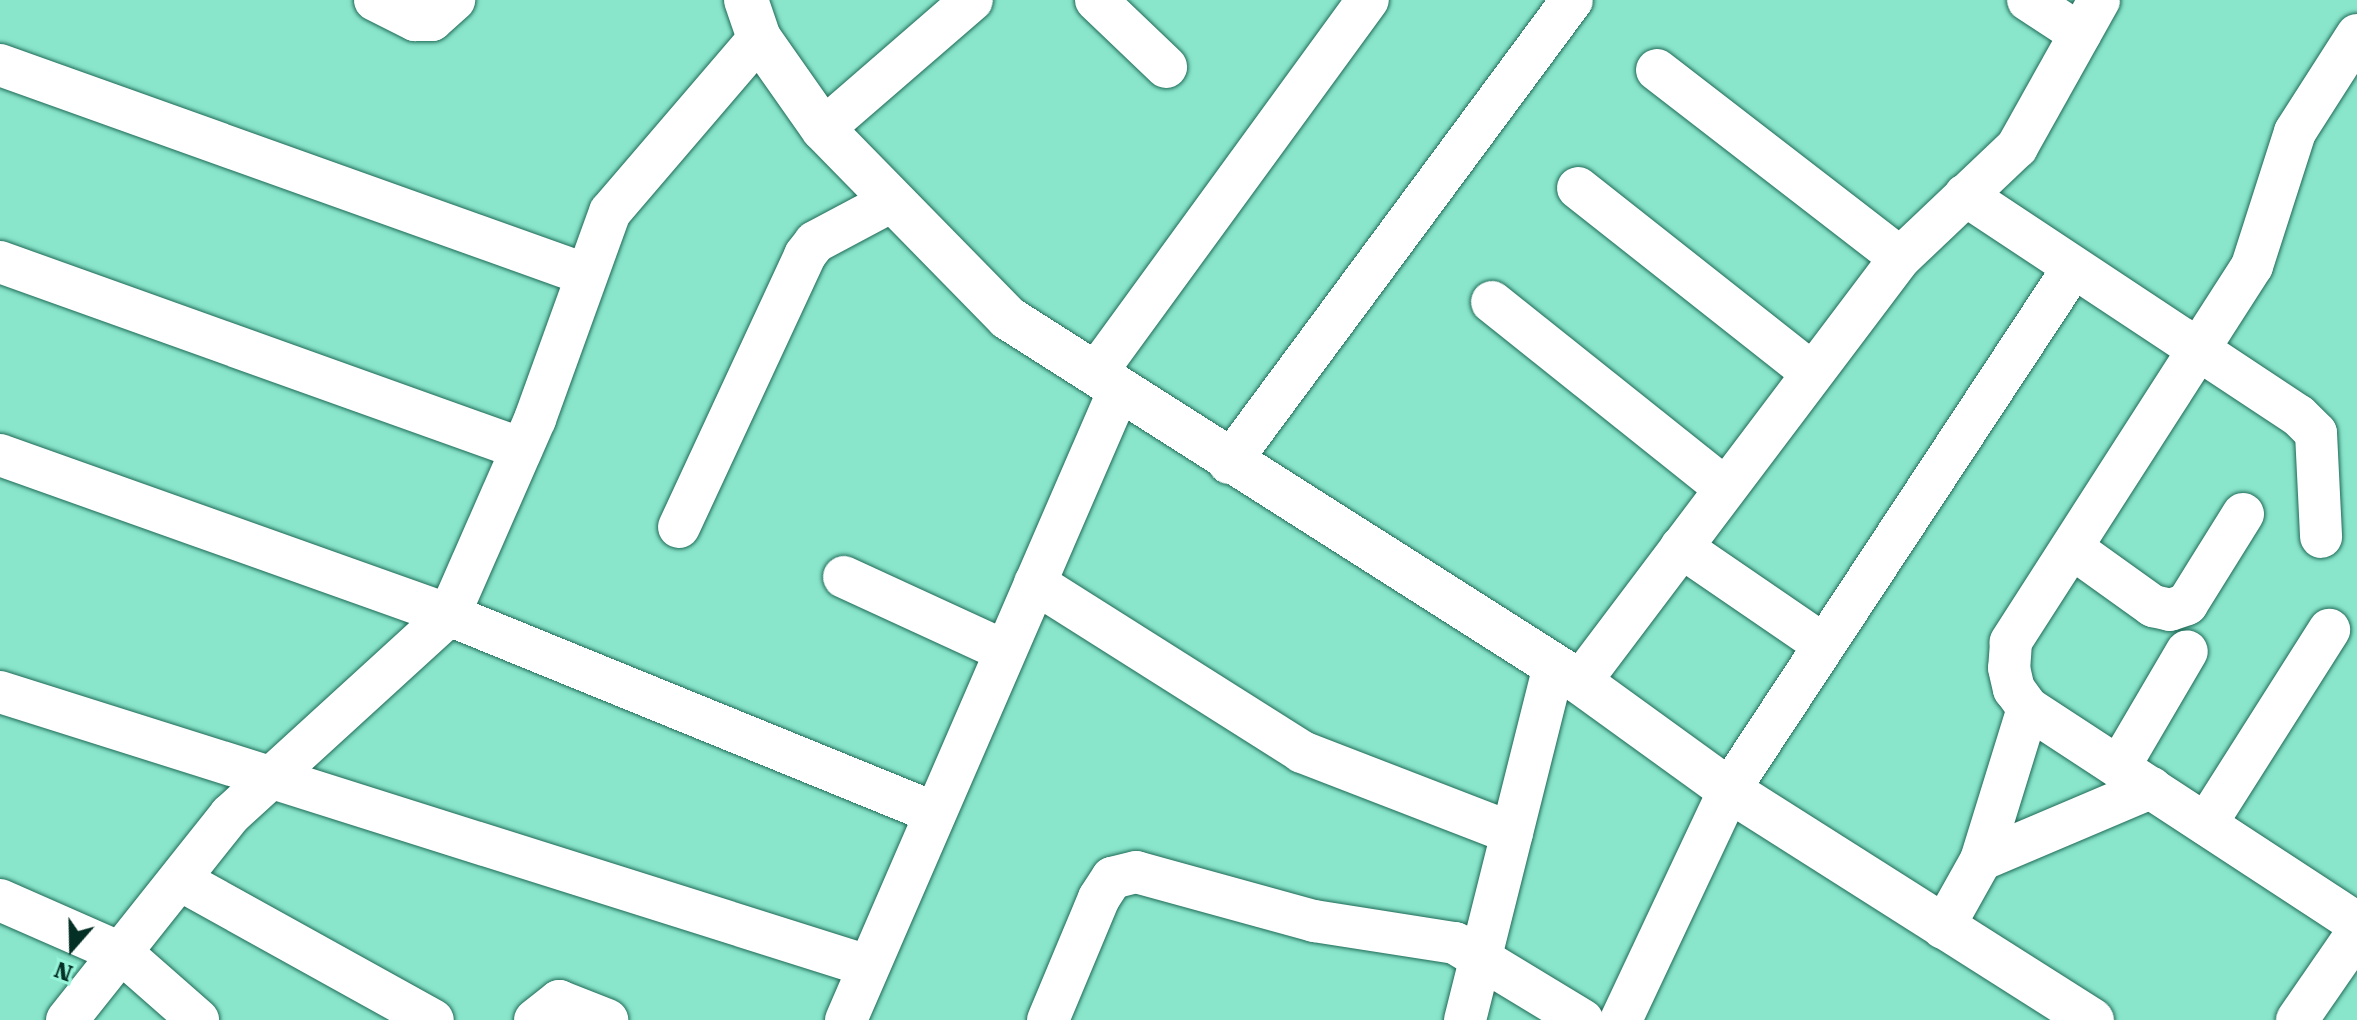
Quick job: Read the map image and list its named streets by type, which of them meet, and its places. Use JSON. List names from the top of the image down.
{
  "north": "bottom"
}
